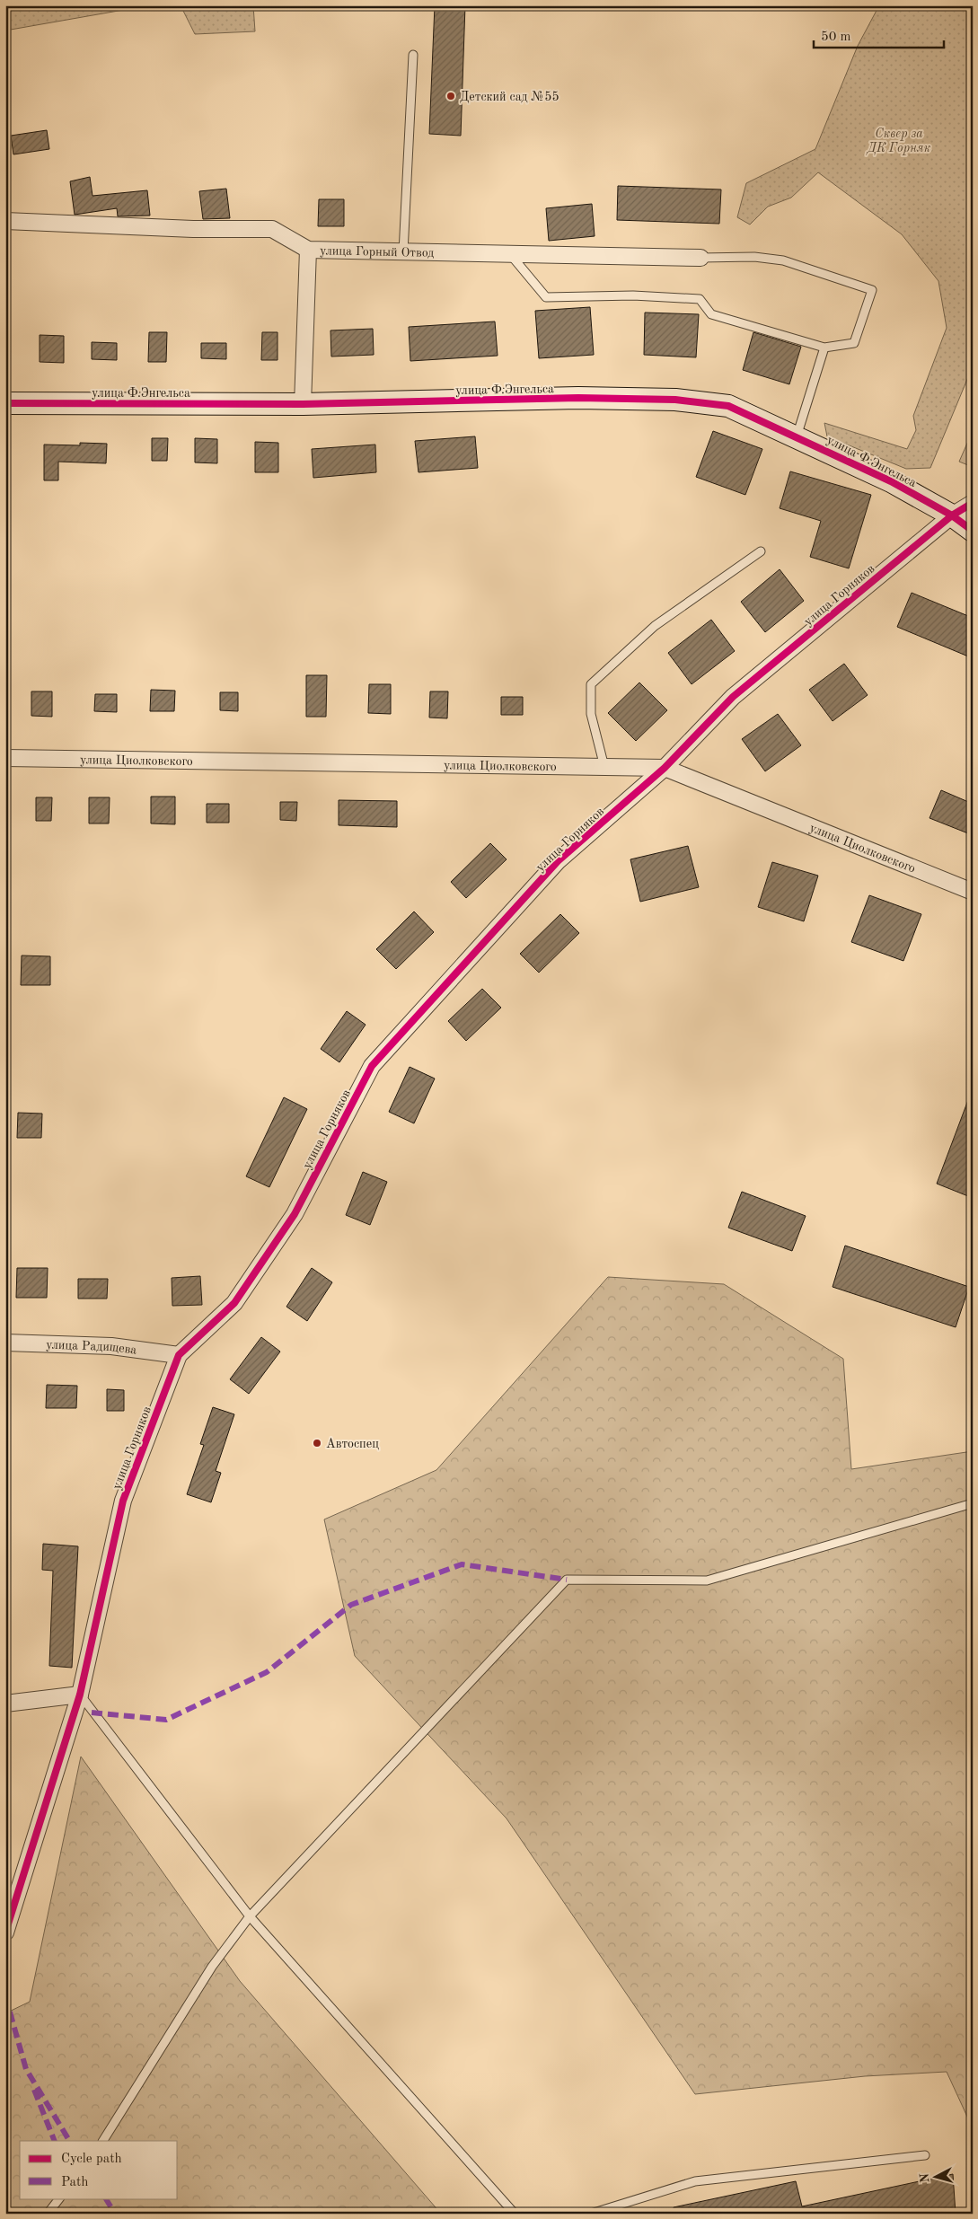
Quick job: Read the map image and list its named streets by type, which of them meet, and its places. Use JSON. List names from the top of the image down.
{
  "streets": {
    "street": [
      "улица Горный Отвод",
      "улица Ф.Энгельса",
      "улица Горняков",
      "улица Циолковского",
      "улица Радищева"
    ]
  },
  "crossings": [
    ["улица Ф.Энгельса", "улица Горняков"],
    ["улица Горняков", "улица Циолковского"],
    ["улица Горняков", "улица Радищева"]
  ],
  "parks": ["Сквер за ДК Горняк"],
  "places": ["Детский сад №55", "Автоспец"],
  "legend": ["Cycle path", "Path"],
  "scale_bar": "50 m",
  "north": "left"
}
